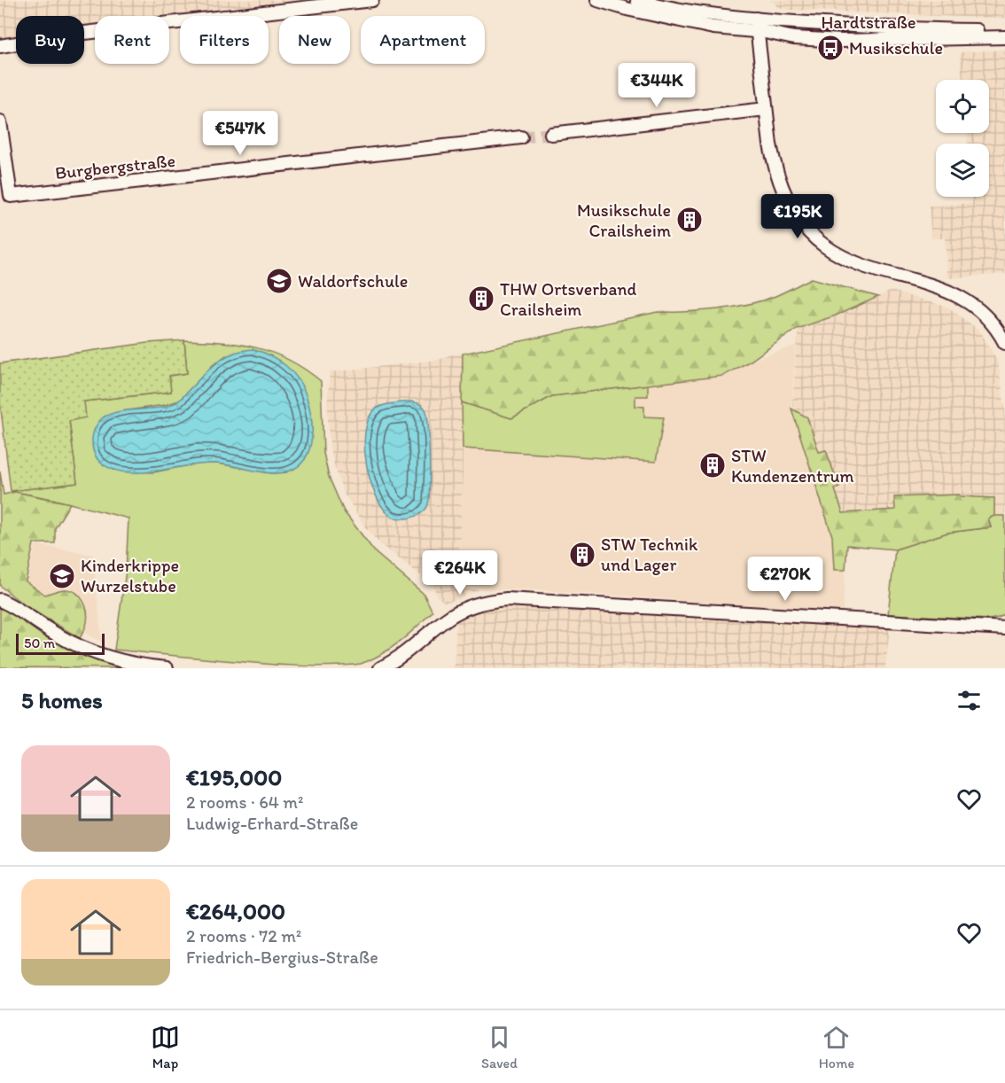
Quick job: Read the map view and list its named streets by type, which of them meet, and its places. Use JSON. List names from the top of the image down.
{
  "streets": {
    "street": ["Hardtstraße", "Burgbergstraße"]
  },
  "places": {
    "bus stop": ["Musikschule"],
    "building": [
      "Musikschule Crailsheim",
      "THW Ortsverband Crailsheim",
      "STW Kundenzentrum",
      "STW Technik und Lager"
    ],
    "school or university": ["Waldorfschule", "Kinderkrippe Wurzelstube"]
  },
  "scale_bar": "50 m",
  "page": {
    "chip": [
      "Buy",
      "Rent",
      "Filters",
      "New",
      "Apartment"
    ],
    "price": [
      "€344K",
      "€547K",
      "€195K",
      "€264K",
      "€270K"
    ],
    "scale": "50 m",
    "heading": "5 homes",
    "list": [
      {
        "name": "€195,000",
        "note": "2 rooms · 64 m² · Ludwig-Erhard-Straße"
      },
      {
        "name": "€264,000",
        "note": "2 rooms · 72 m² · Friedrich-Bergius-Straße"
      }
    ],
    "tabs": ["Map", "Saved", "Home"]
  }
}
